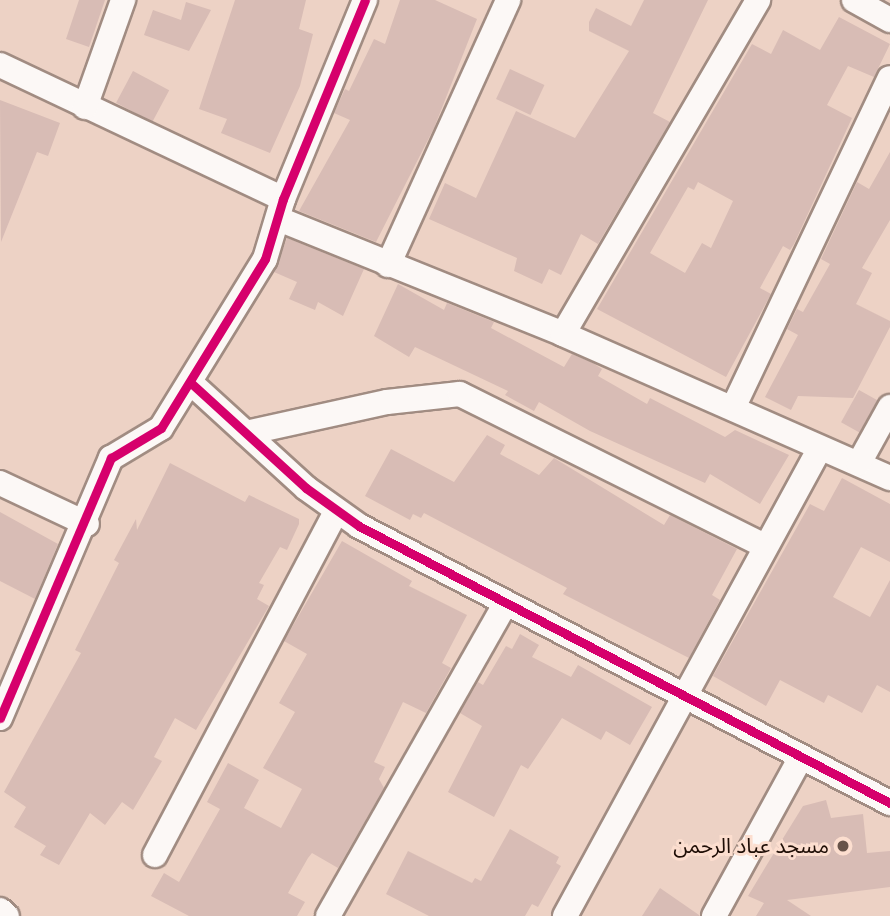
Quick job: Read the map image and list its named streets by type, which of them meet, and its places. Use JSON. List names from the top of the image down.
{
  "places": ["مسجد عباد الرحمن"]
}
